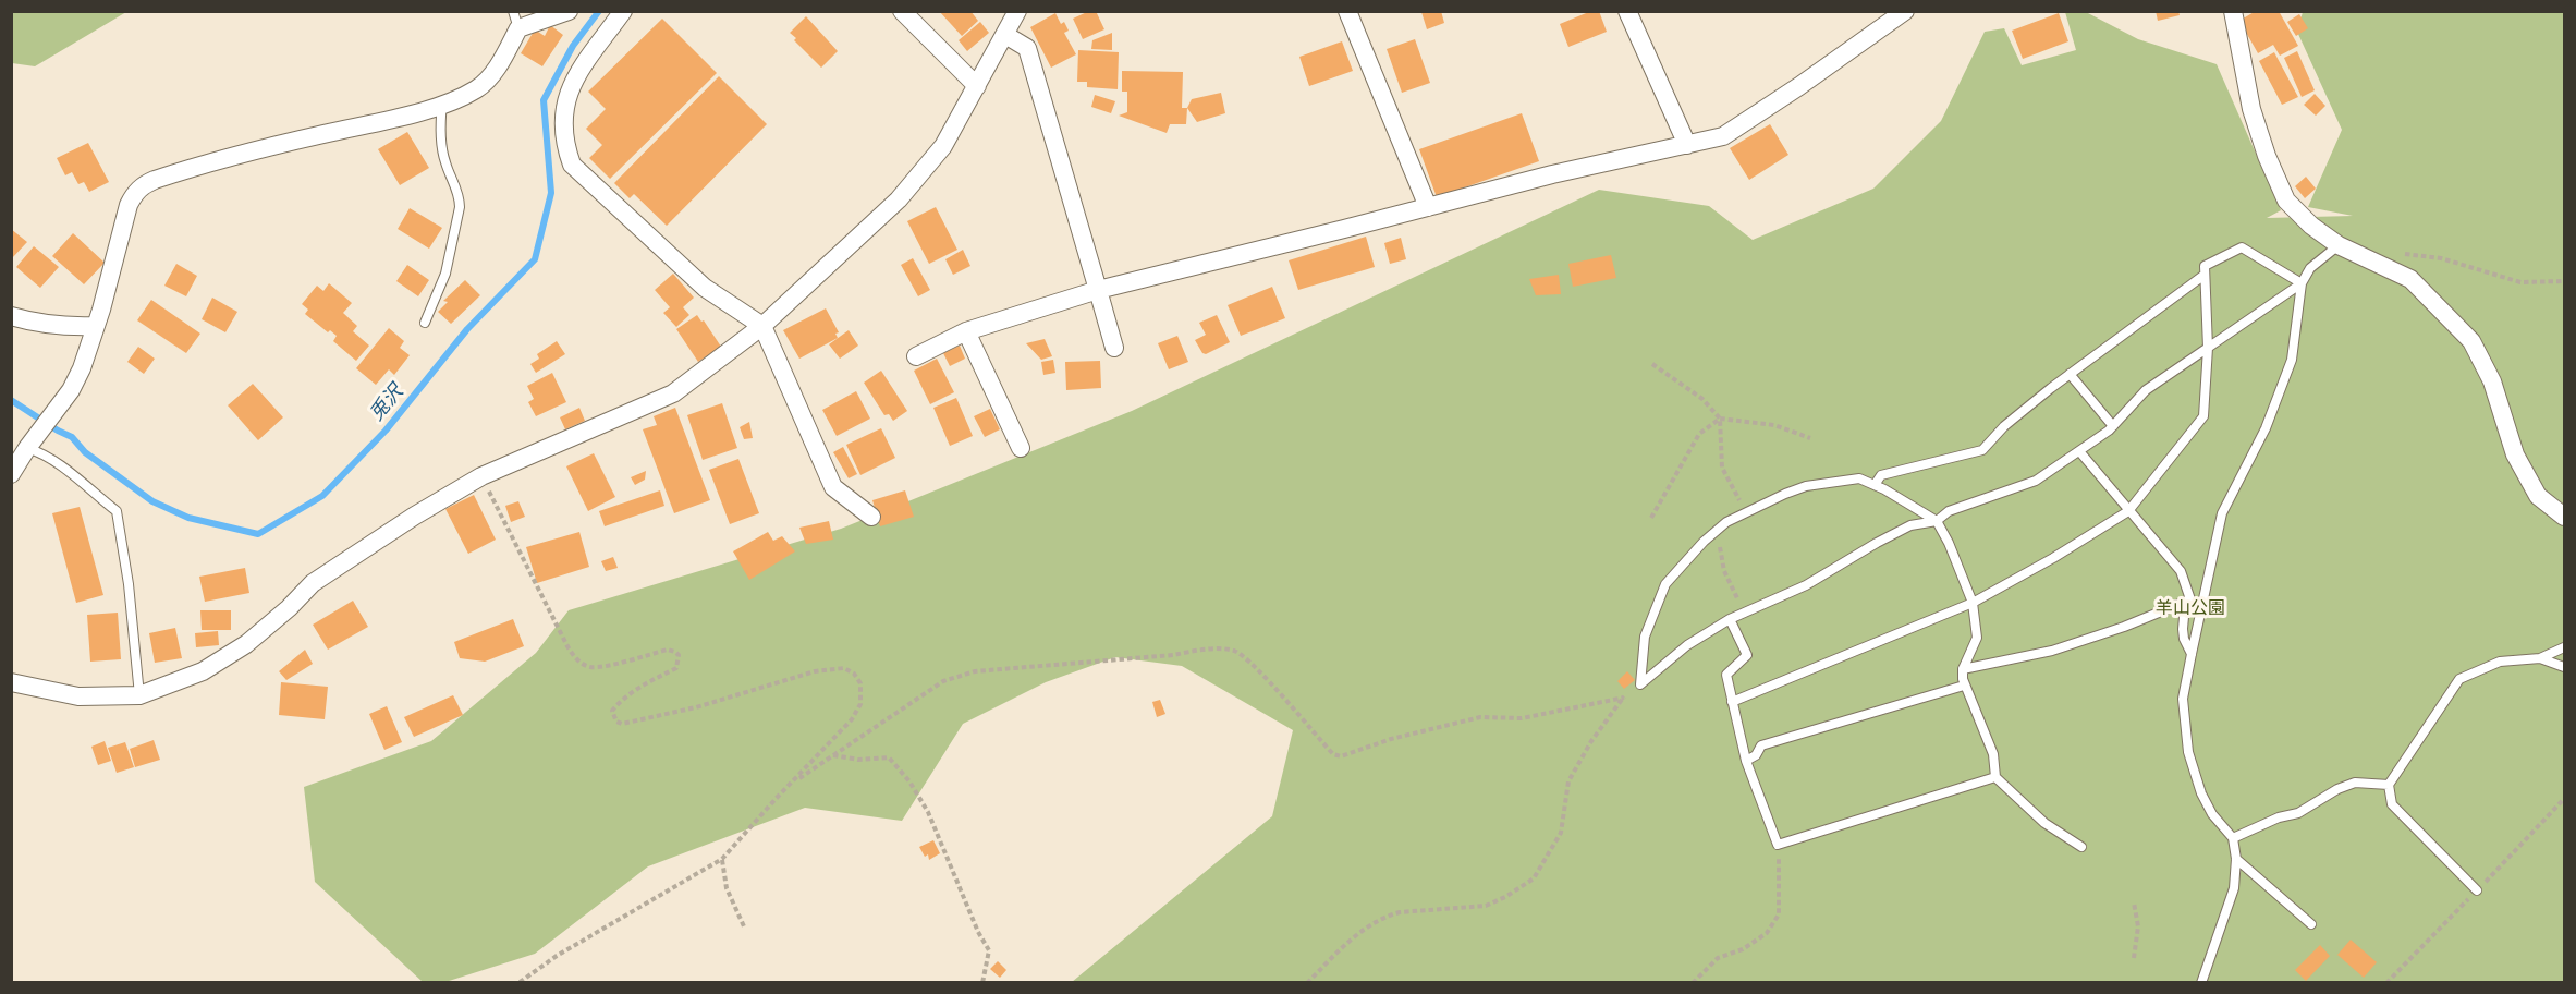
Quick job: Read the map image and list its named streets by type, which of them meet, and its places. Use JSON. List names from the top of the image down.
{
  "water": ["兎沢"],
  "parks": ["羊山公園"]
}
